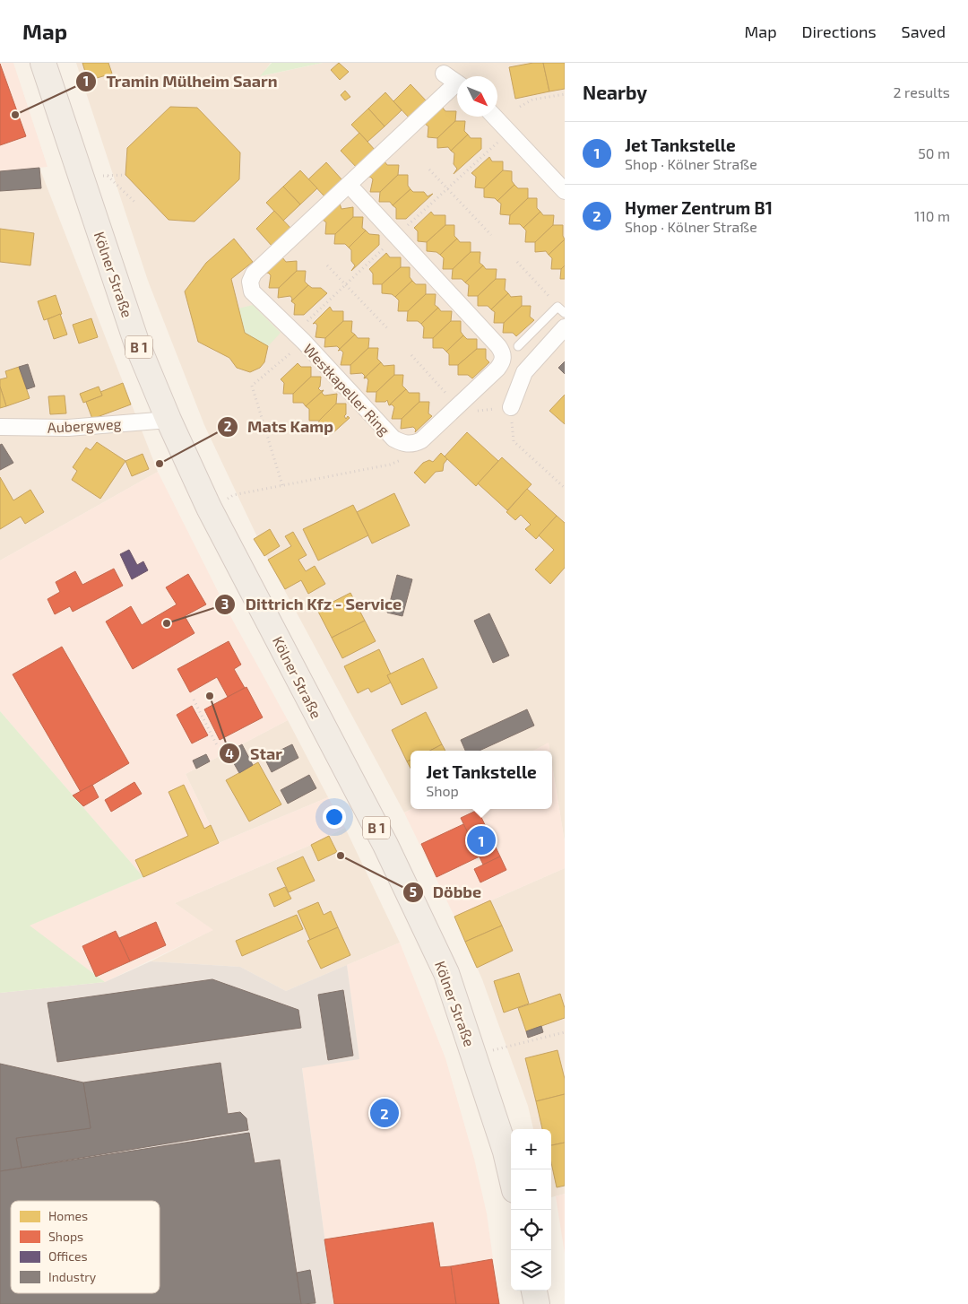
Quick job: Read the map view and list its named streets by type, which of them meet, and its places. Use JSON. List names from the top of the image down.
{
  "streets": {
    "main road": ["Kölner Straße", "B 1"],
    "street": ["Westkapeller Ring", "Aubergweg"]
  },
  "crossings": [
    ["Kölner Straße", "Aubergweg"]
  ],
  "places": [
    "Tramin Mülheim Saarn",
    "Mats Kamp",
    "Dittrich Kfz - Service",
    "Star",
    "Döbbe"
  ],
  "legend": [
    "Homes",
    "Shops",
    "Offices",
    "Industry"
  ],
  "north": "bottom right",
  "page": {
    "header": "Map",
    "nav": ["Map", "Directions", "Saved"],
    "heading": ["Nearby", "2 results"],
    "list": [
      {
        "mark": "1",
        "name": "Jet Tankstelle",
        "note": "Shop · Kölner Straße",
        "value": "50 m"
      },
      {
        "mark": "2",
        "name": "Hymer Zentrum B1",
        "note": "Shop · Kölner Straße",
        "value": "110 m"
      }
    ],
    "popup": ["Jet Tankstelle", "Shop"],
    "pins": ["1", "2"],
    "map_buttons": ["+", "−"]
  }
}
